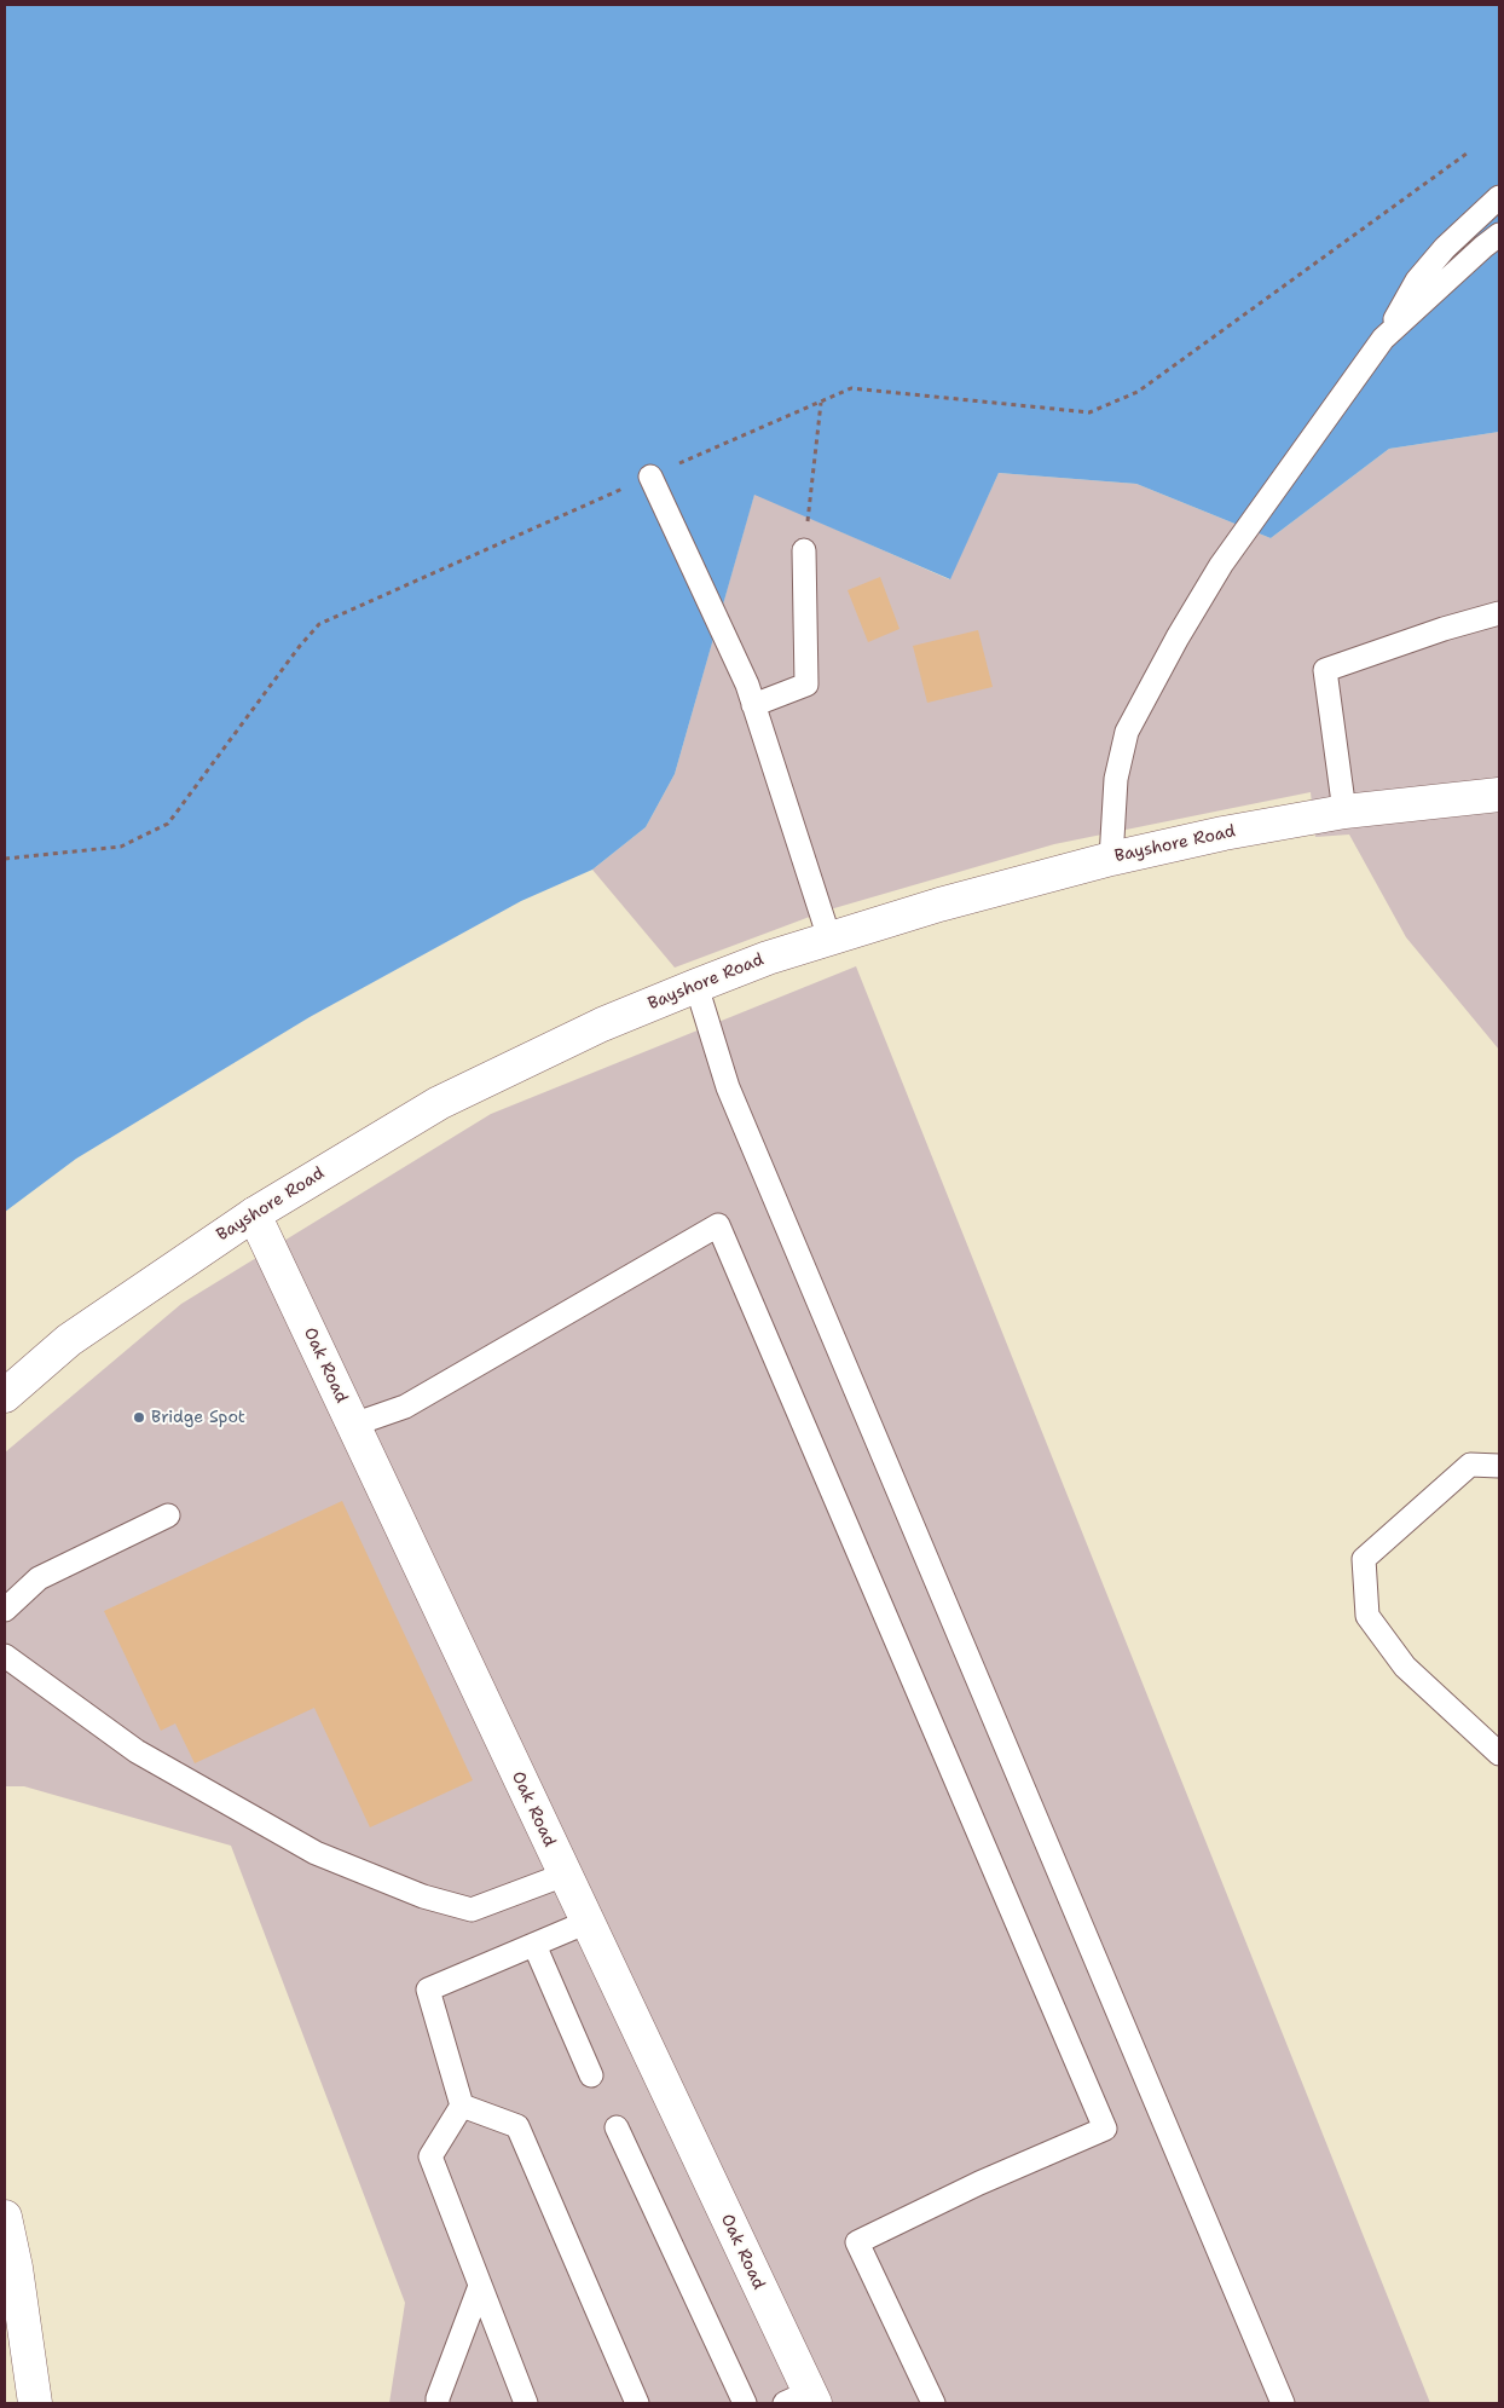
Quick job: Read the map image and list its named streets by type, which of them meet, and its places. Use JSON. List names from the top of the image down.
{
  "streets": {
    "street": ["Bayshore Road", "Oak Road"]
  },
  "crossings": [
    ["Bayshore Road", "Oak Road"]
  ],
  "places": ["Bridge Spot"]
}
